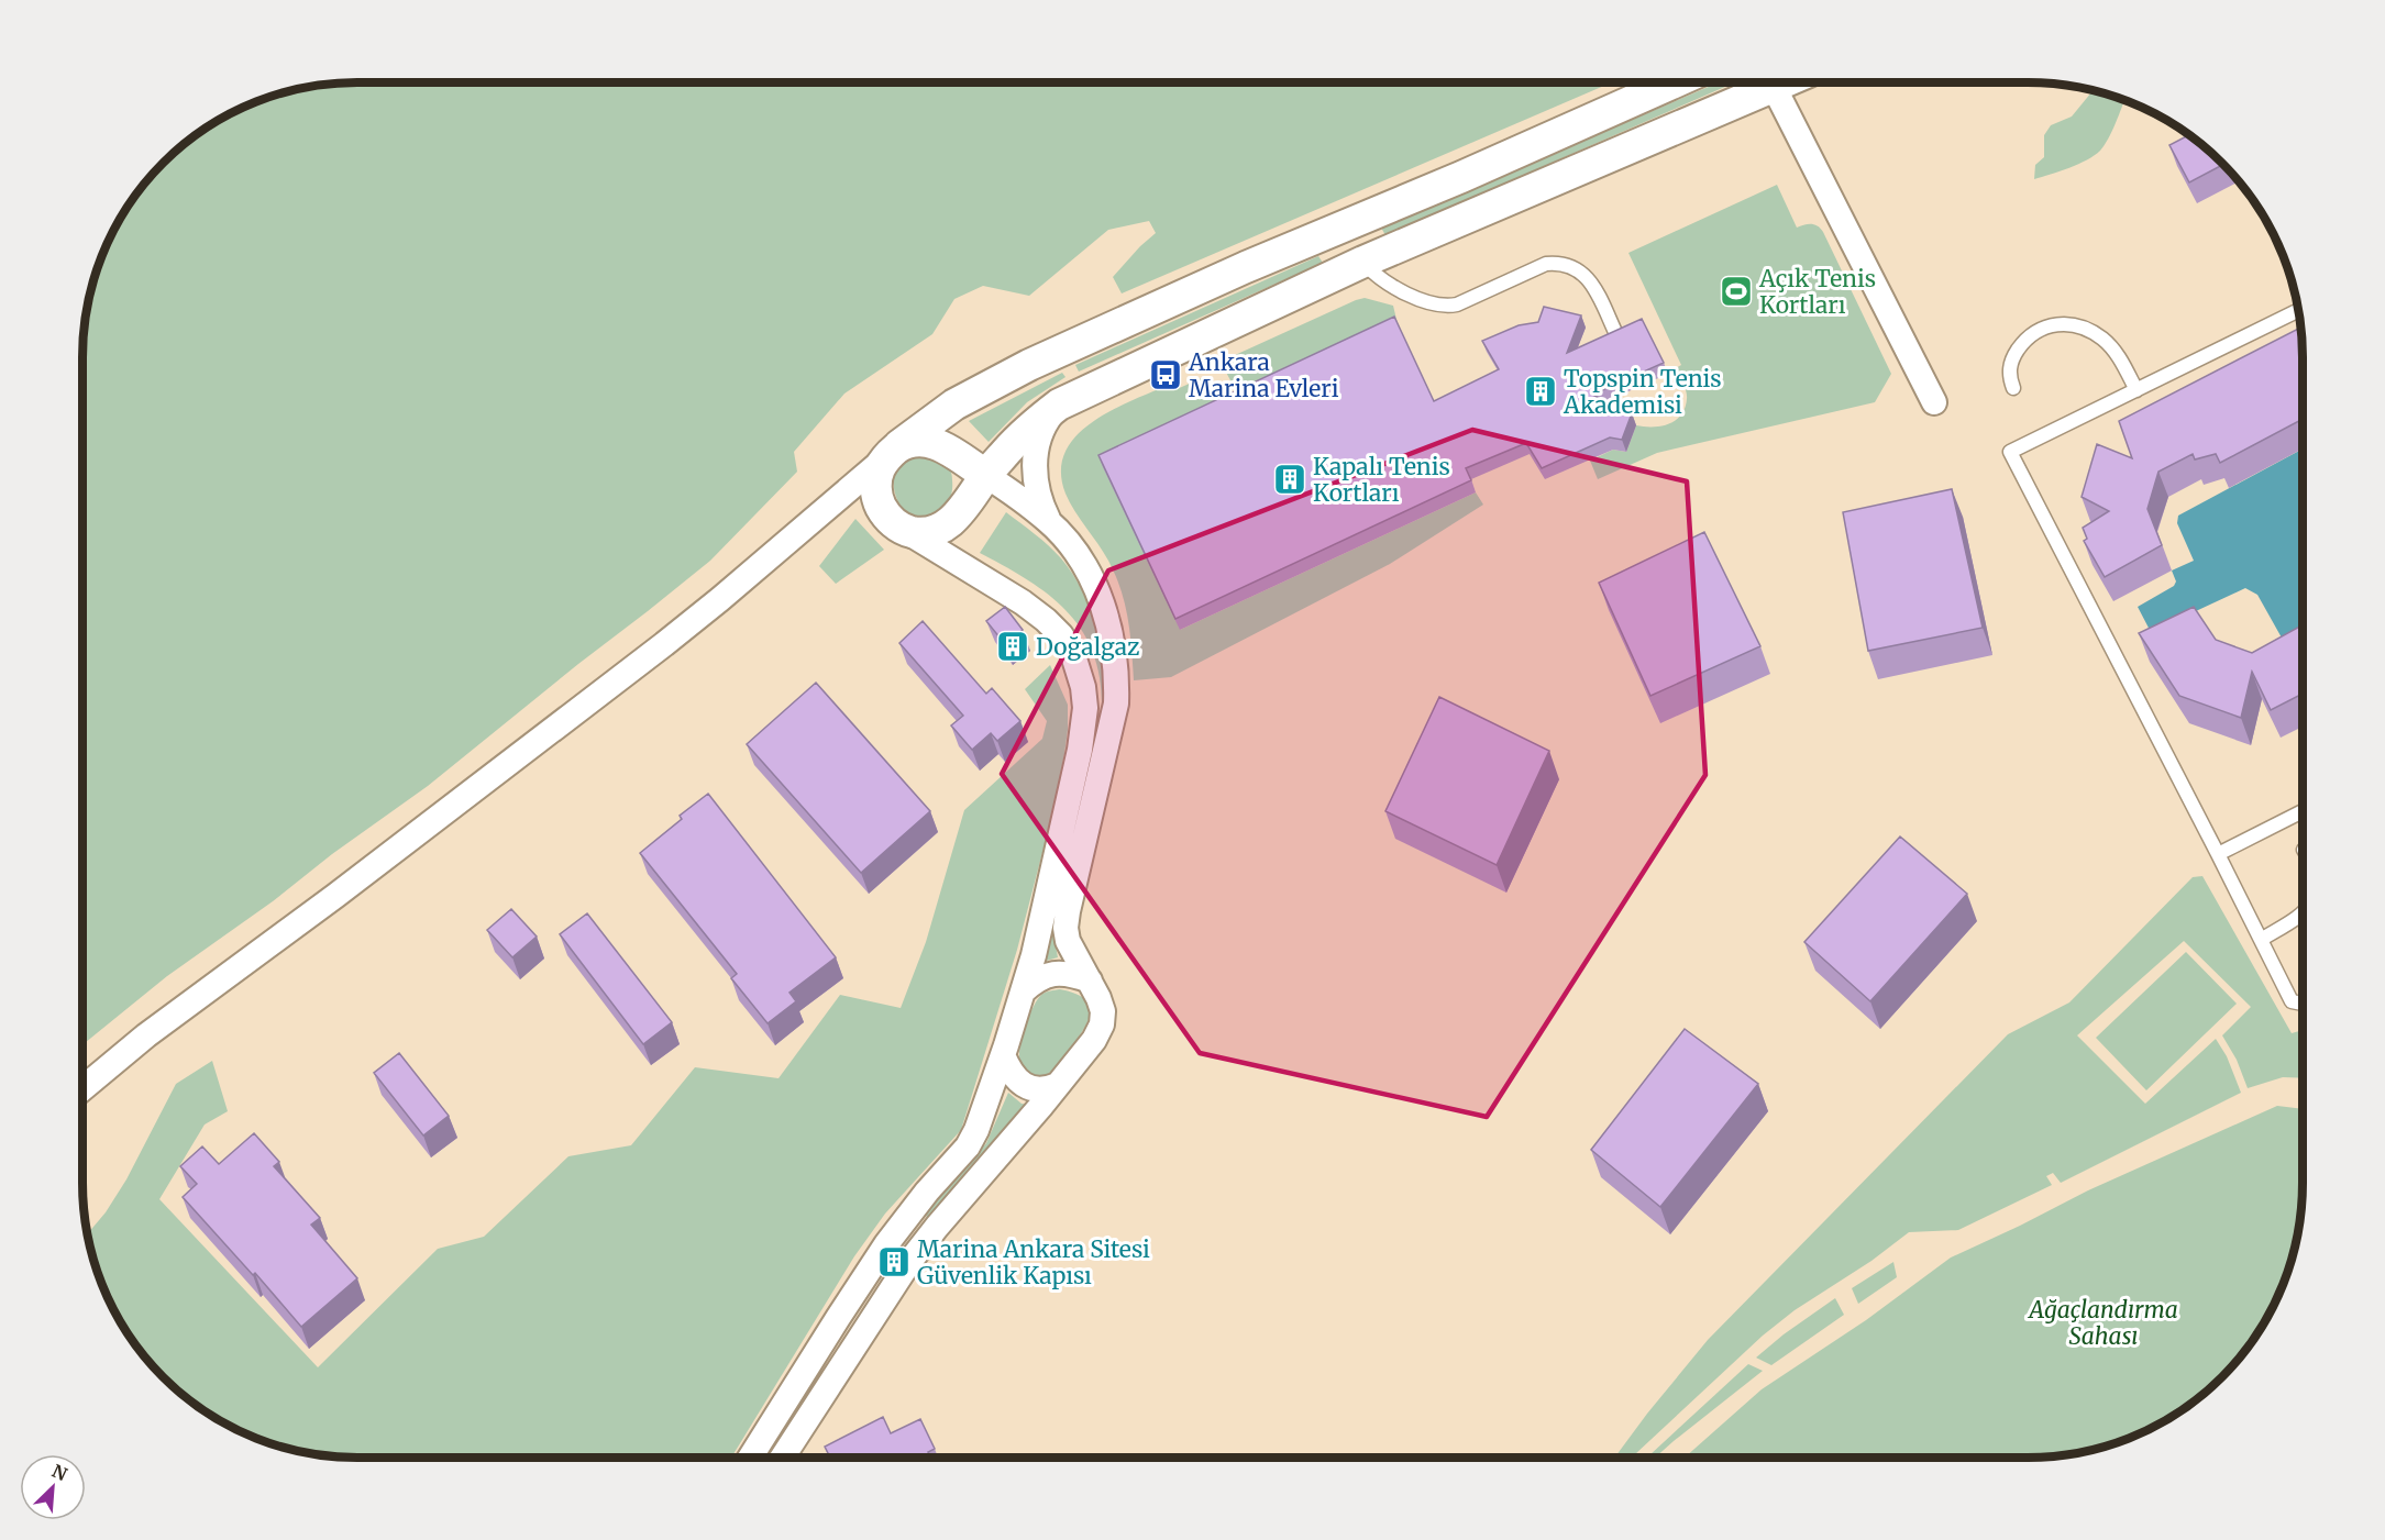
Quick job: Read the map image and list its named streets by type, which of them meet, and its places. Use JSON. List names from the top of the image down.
{
  "parks": ["Ağaçlandırma Sahası"],
  "places": {
    "sports": ["Açık Tenis Kortları"],
    "bus stop": ["Ankara Marina Evleri"],
    "building": [
      "Topspin Tenis Akademisi",
      "Kapalı Tenis Kortları",
      "Doğalgaz",
      "Marina Ankara Sitesi Güvenlik Kapısı"
    ]
  },
  "north": "top right"
}
